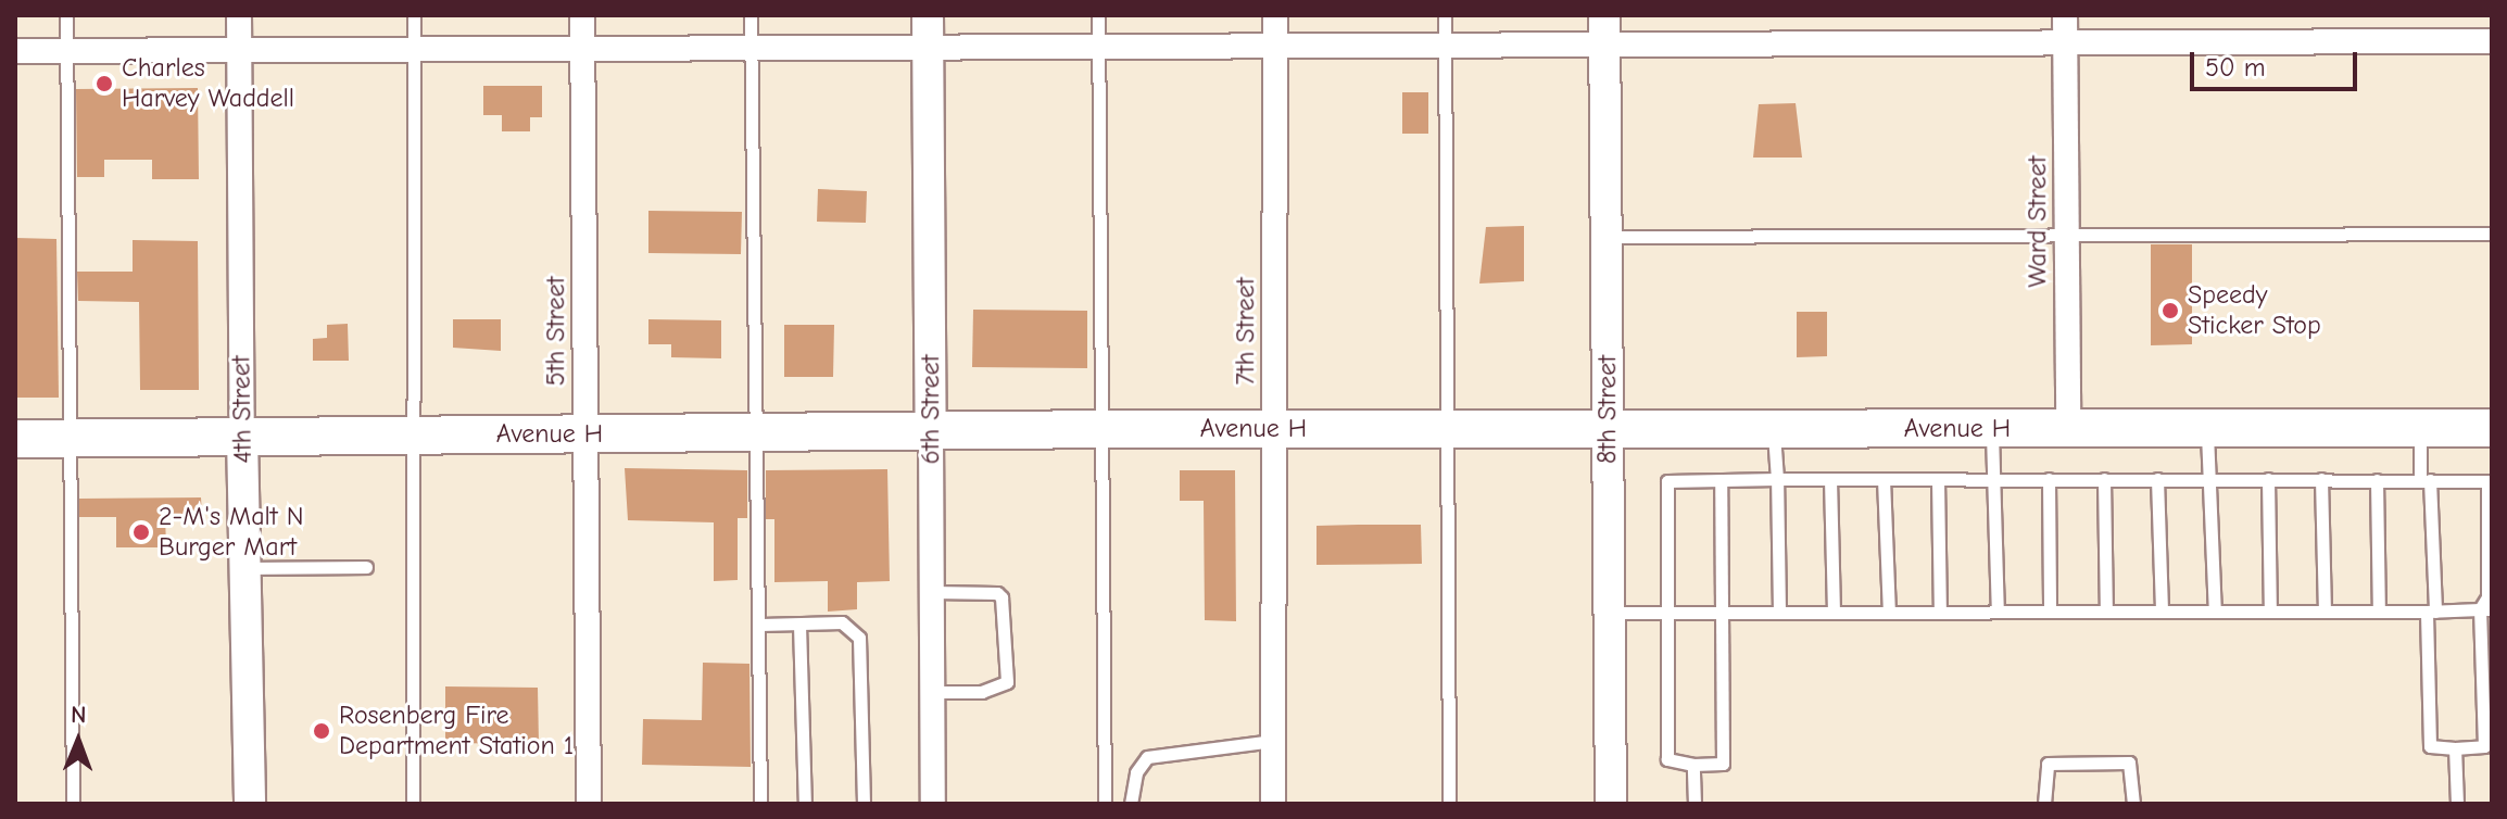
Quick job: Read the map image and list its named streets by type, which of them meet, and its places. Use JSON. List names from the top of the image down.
{
  "streets": {
    "main road": ["Avenue H"],
    "street": [
      "Ward Street",
      "5th Street",
      "7th Street",
      "4th Street",
      "6th Street",
      "8th Street"
    ]
  },
  "crossings": [
    ["Ward Street", "Avenue H"],
    ["5th Street", "Avenue H"],
    ["7th Street", "Avenue H"],
    ["4th Street", "Avenue H"],
    ["6th Street", "Avenue H"],
    ["8th Street", "Avenue H"]
  ],
  "places": [
    "Charles Harvey Waddell",
    "Speedy Sticker Stop",
    "2-M's Malt N Burger Mart",
    "Rosenberg Fire Department Station 1"
  ],
  "scale_bar": "50 m",
  "north": "top"
}
